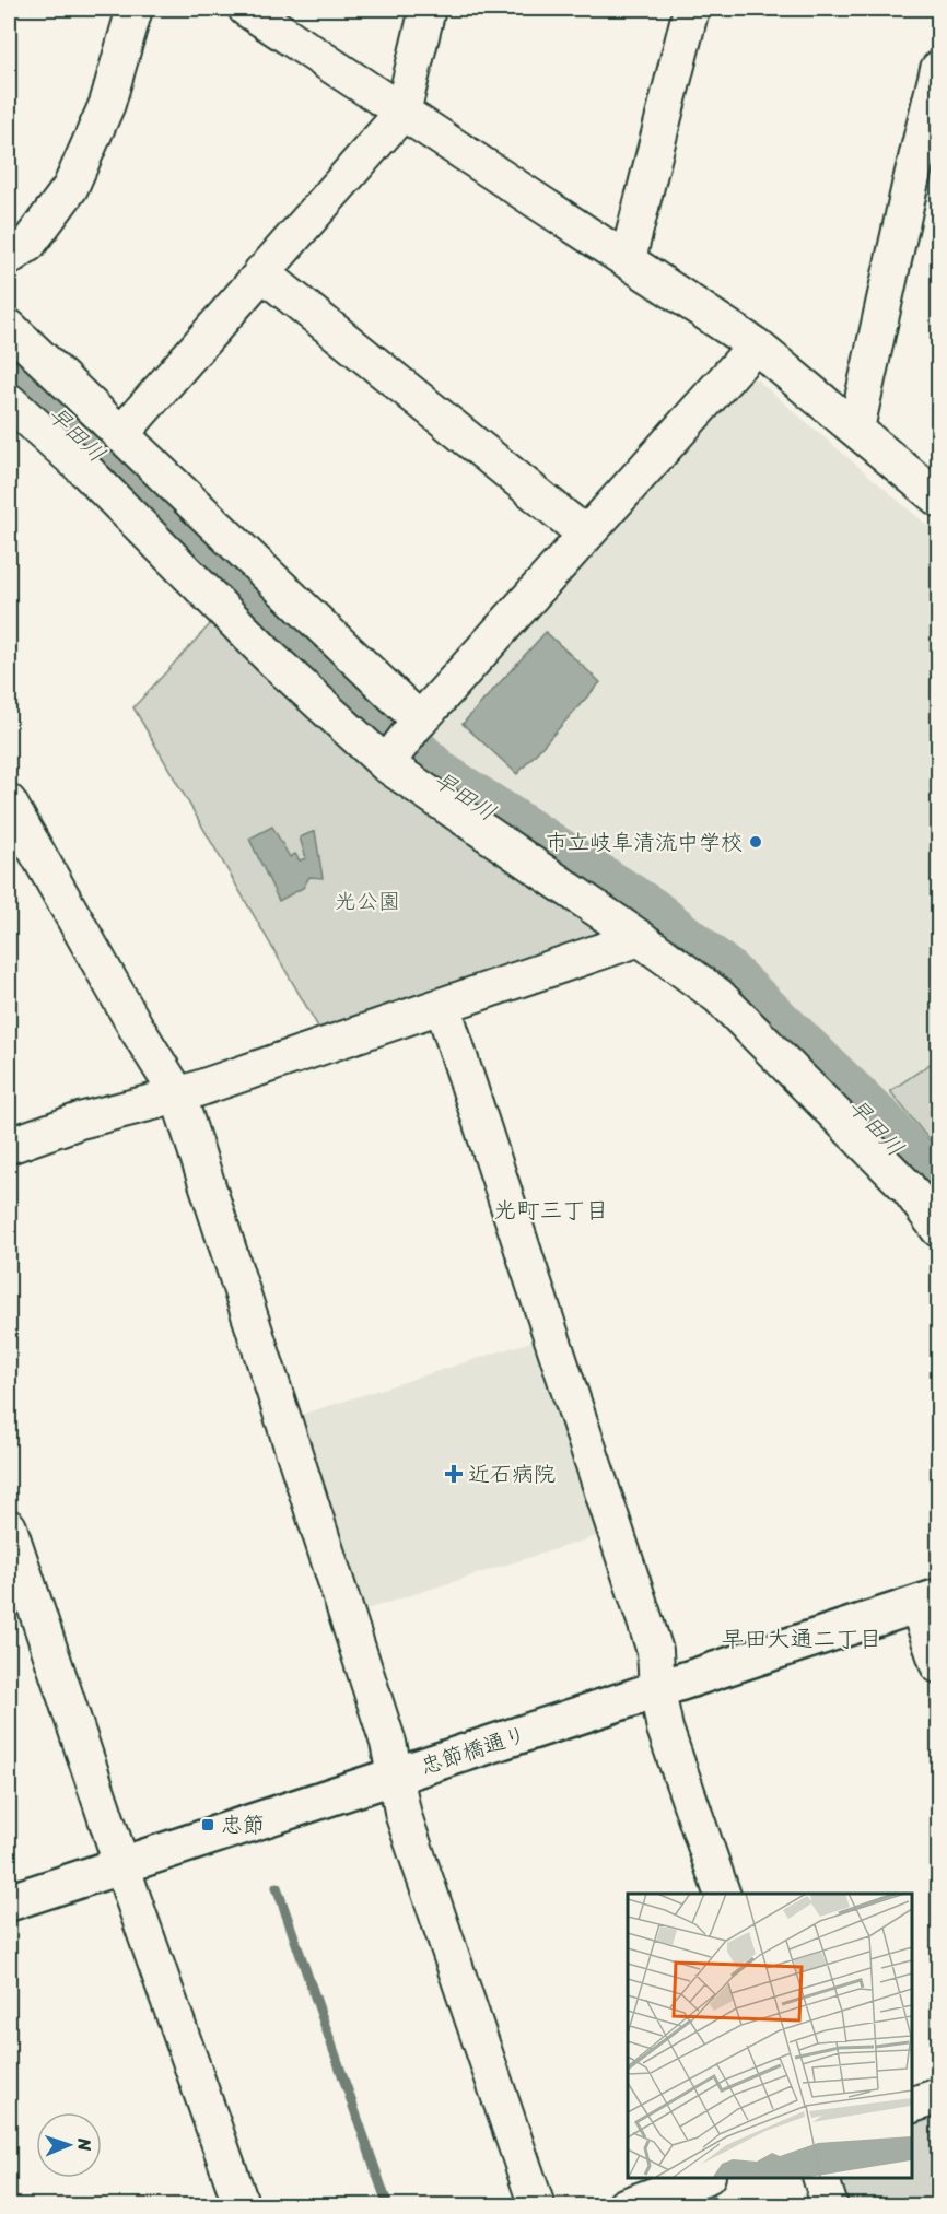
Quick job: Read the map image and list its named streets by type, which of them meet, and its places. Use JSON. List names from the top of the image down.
{
  "streets": {
    "main road": ["忠節橋通り"]
  },
  "districts": ["光町三丁目", "早田大通二丁目"],
  "water": ["早田川"],
  "parks": ["光公園"],
  "places": {
    "other": ["市立岐阜清流中学校"],
    "health": ["近石病院"],
    "transit": ["忠節"]
  },
  "north": "right"
}
